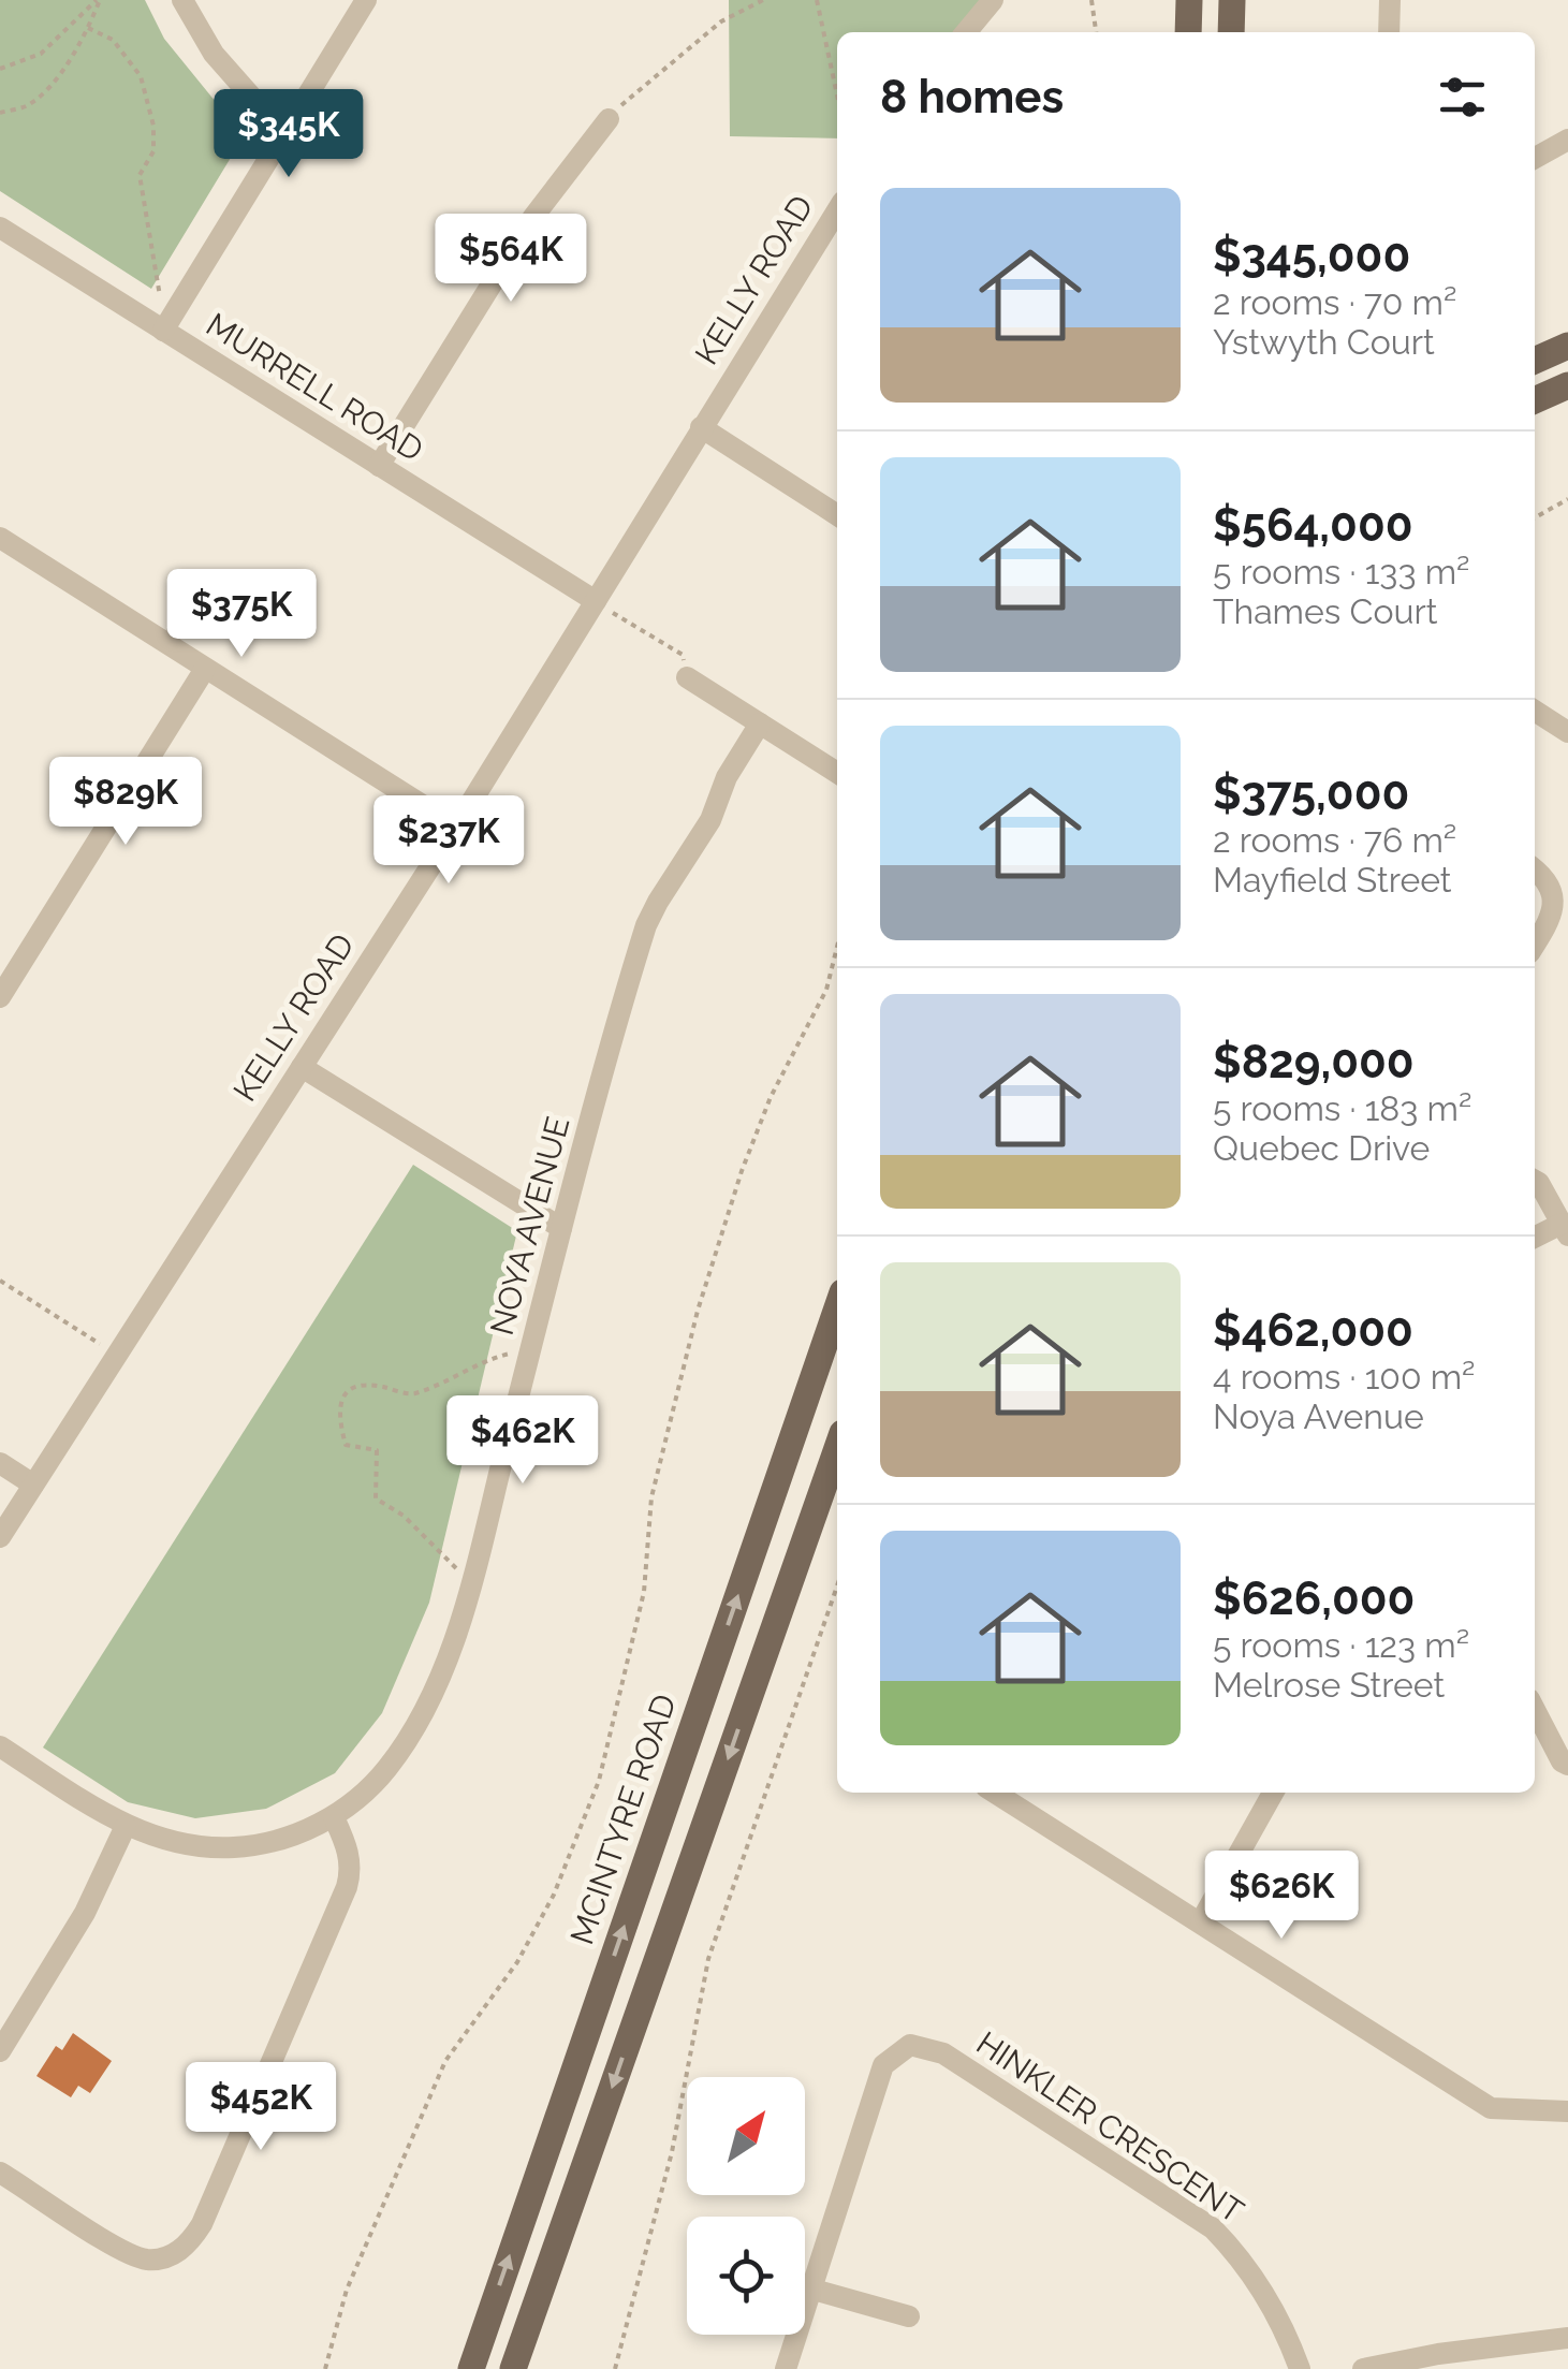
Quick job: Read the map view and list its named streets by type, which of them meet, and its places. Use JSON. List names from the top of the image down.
{
  "streets": {
    "main road": ["MCINTYRE ROAD"],
    "street": [
      "KELLY ROAD",
      "MURRELL ROAD",
      "NOYA AVENUE",
      "HINKLER CRESCENT"
    ]
  },
  "crossings": [
    ["KELLY ROAD", "MURRELL ROAD"]
  ],
  "north": "top right",
  "page": {
    "heading": "8 homes",
    "price": [
      "$345K",
      "$564K",
      "$375K",
      "$829K",
      "$237K",
      "$462K",
      "$626K",
      "$452K"
    ],
    "list": [
      {
        "name": "$345,000",
        "note": "2 rooms · 70 m² · Ystwyth Court"
      },
      {
        "name": "$564,000",
        "note": "5 rooms · 133 m² · Thames Court"
      },
      {
        "name": "$375,000",
        "note": "2 rooms · 76 m² · Mayfield Street"
      },
      {
        "name": "$829,000",
        "note": "5 rooms · 183 m² · Quebec Drive"
      },
      {
        "name": "$462,000",
        "note": "4 rooms · 100 m² · Noya Avenue"
      },
      {
        "name": "$626,000",
        "note": "5 rooms · 123 m² · Melrose Street"
      }
    ]
  }
}
